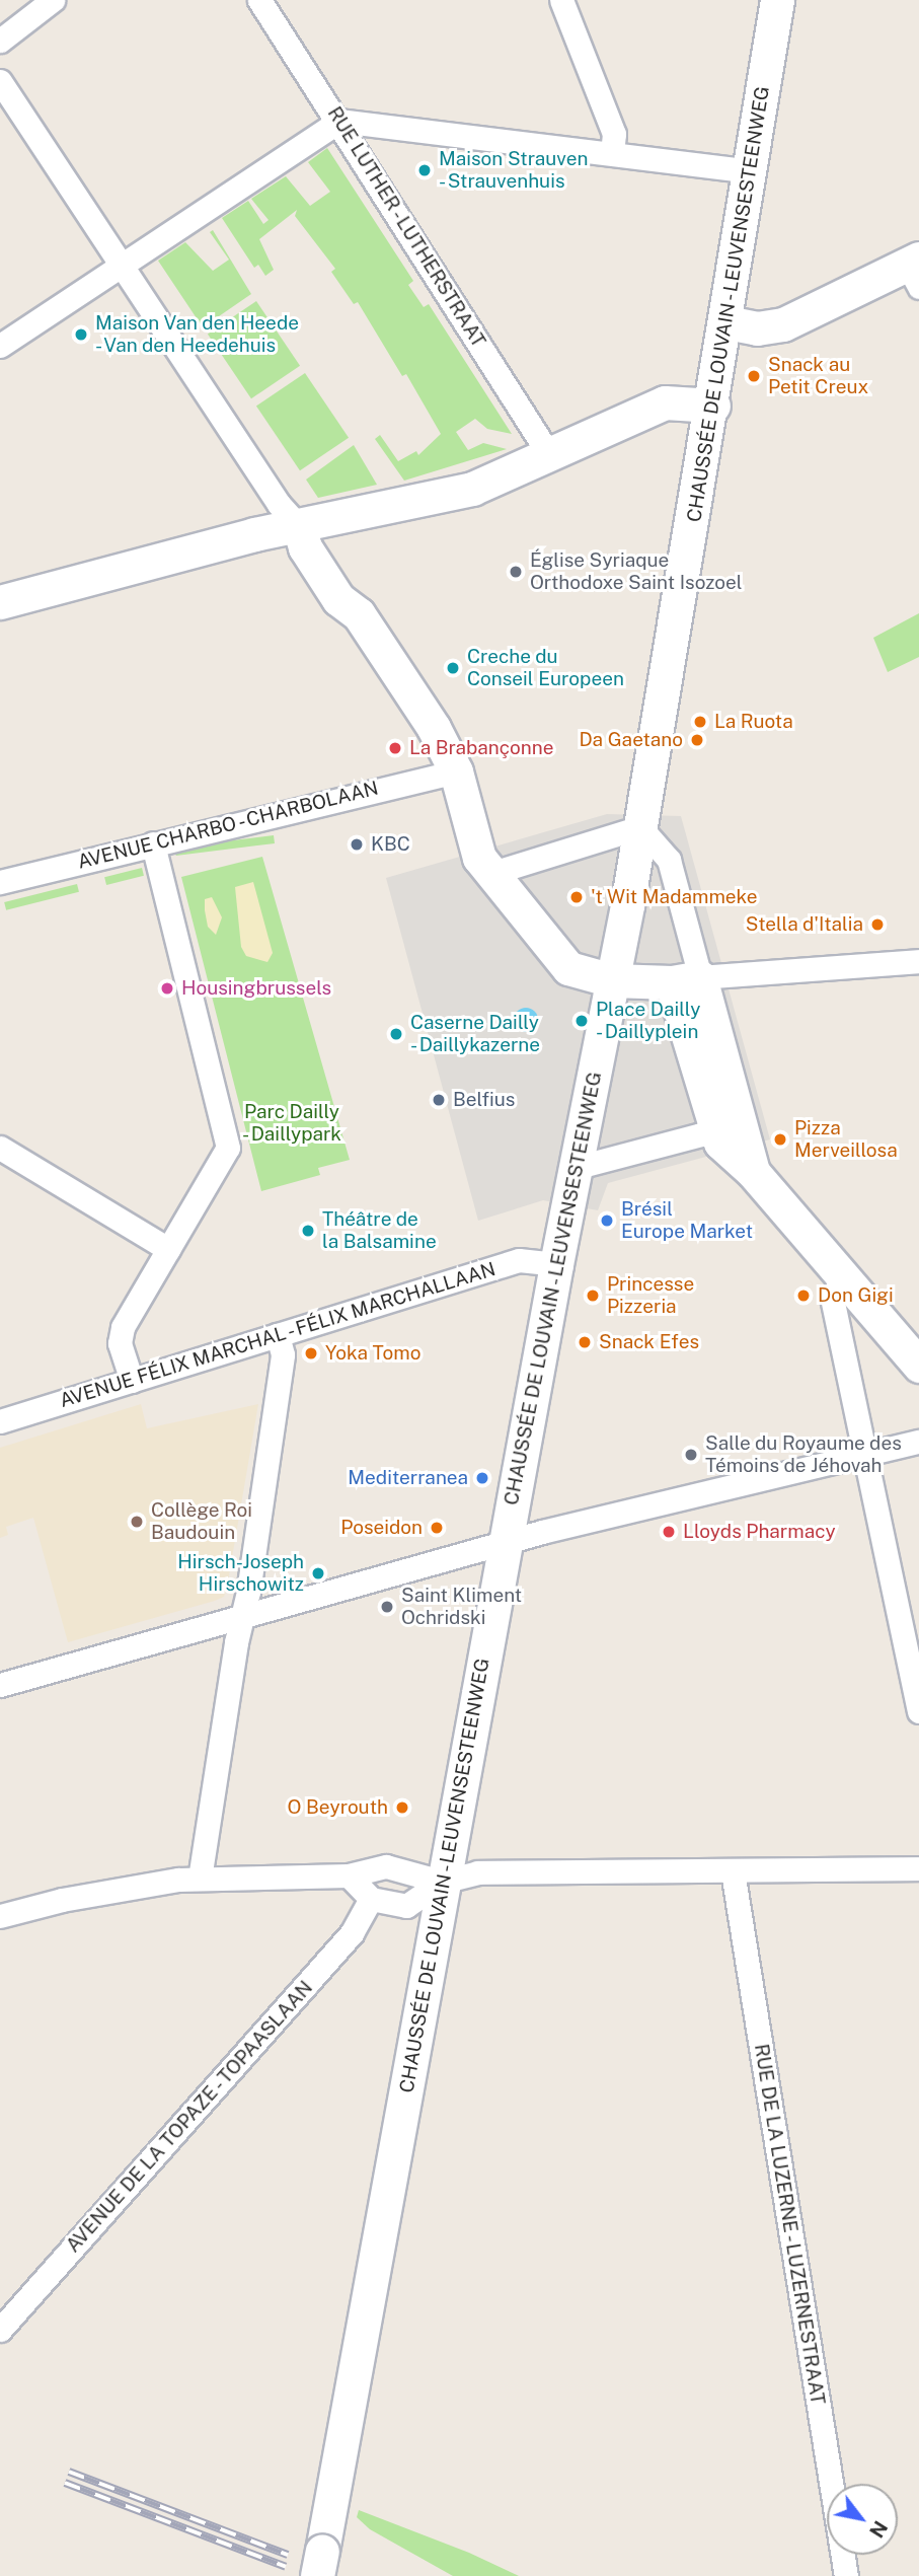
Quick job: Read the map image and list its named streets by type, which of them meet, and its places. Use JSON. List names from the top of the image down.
{
  "streets": {
    "main road": ["CHAUSSÉE DE LOUVAIN - LEUVENSESTEENWEG"],
    "street": [
      "RUE LUTHER - LUTHERSTRAAT",
      "AVENUE CHARBO - CHARBOLAAN",
      "AVENUE FÉLIX MARCHAL - FÉLIX MARCHALLAAN",
      "AVENUE DE LA TOPAZE - TOPAASLAAN",
      "RUE DE LA LUZERNE - LUZERNESTRAAT"
    ]
  },
  "crossings": [
    ["CHAUSSÉE DE LOUVAIN - LEUVENSESTEENWEG", "AVENUE FÉLIX MARCHAL - FÉLIX MARCHALLAAN"]
  ],
  "parks": ["Parc Dailly - Daillypark"],
  "places": [
    "Maison Strauven - Strauvenhuis",
    "Maison Van den Heede - Van den Heedehuis",
    "Snack au Petit Creux",
    "Église Syriaque Orthodoxe Saint Isozoel",
    "Creche du Conseil Europeen",
    "La Ruota",
    "Da Gaetano",
    "La Brabançonne",
    "KBC",
    "'t Wit Madammeke",
    "Stella d'Italia",
    "Housingbrussels",
    "Place Dailly - Daillyplein",
    "Caserne Dailly - Daillykazerne",
    "Belfius",
    "Pizza Merveillosa",
    "Brésil Europe Market",
    "Théâtre de la Balsamine",
    "Princesse Pizzeria",
    "Don Gigi",
    "Snack Efes",
    "Yoka Tomo",
    "Salle du Royaume des Témoins de Jéhovah",
    "Mediterranea",
    "Collège Roi Baudouin",
    "Poseidon",
    "Lloyds Pharmacy",
    "Hirsch-Joseph Hirschowitz",
    "Saint Kliment Ochridski",
    "O Beyrouth"
  ],
  "north": "bottom right"
}
